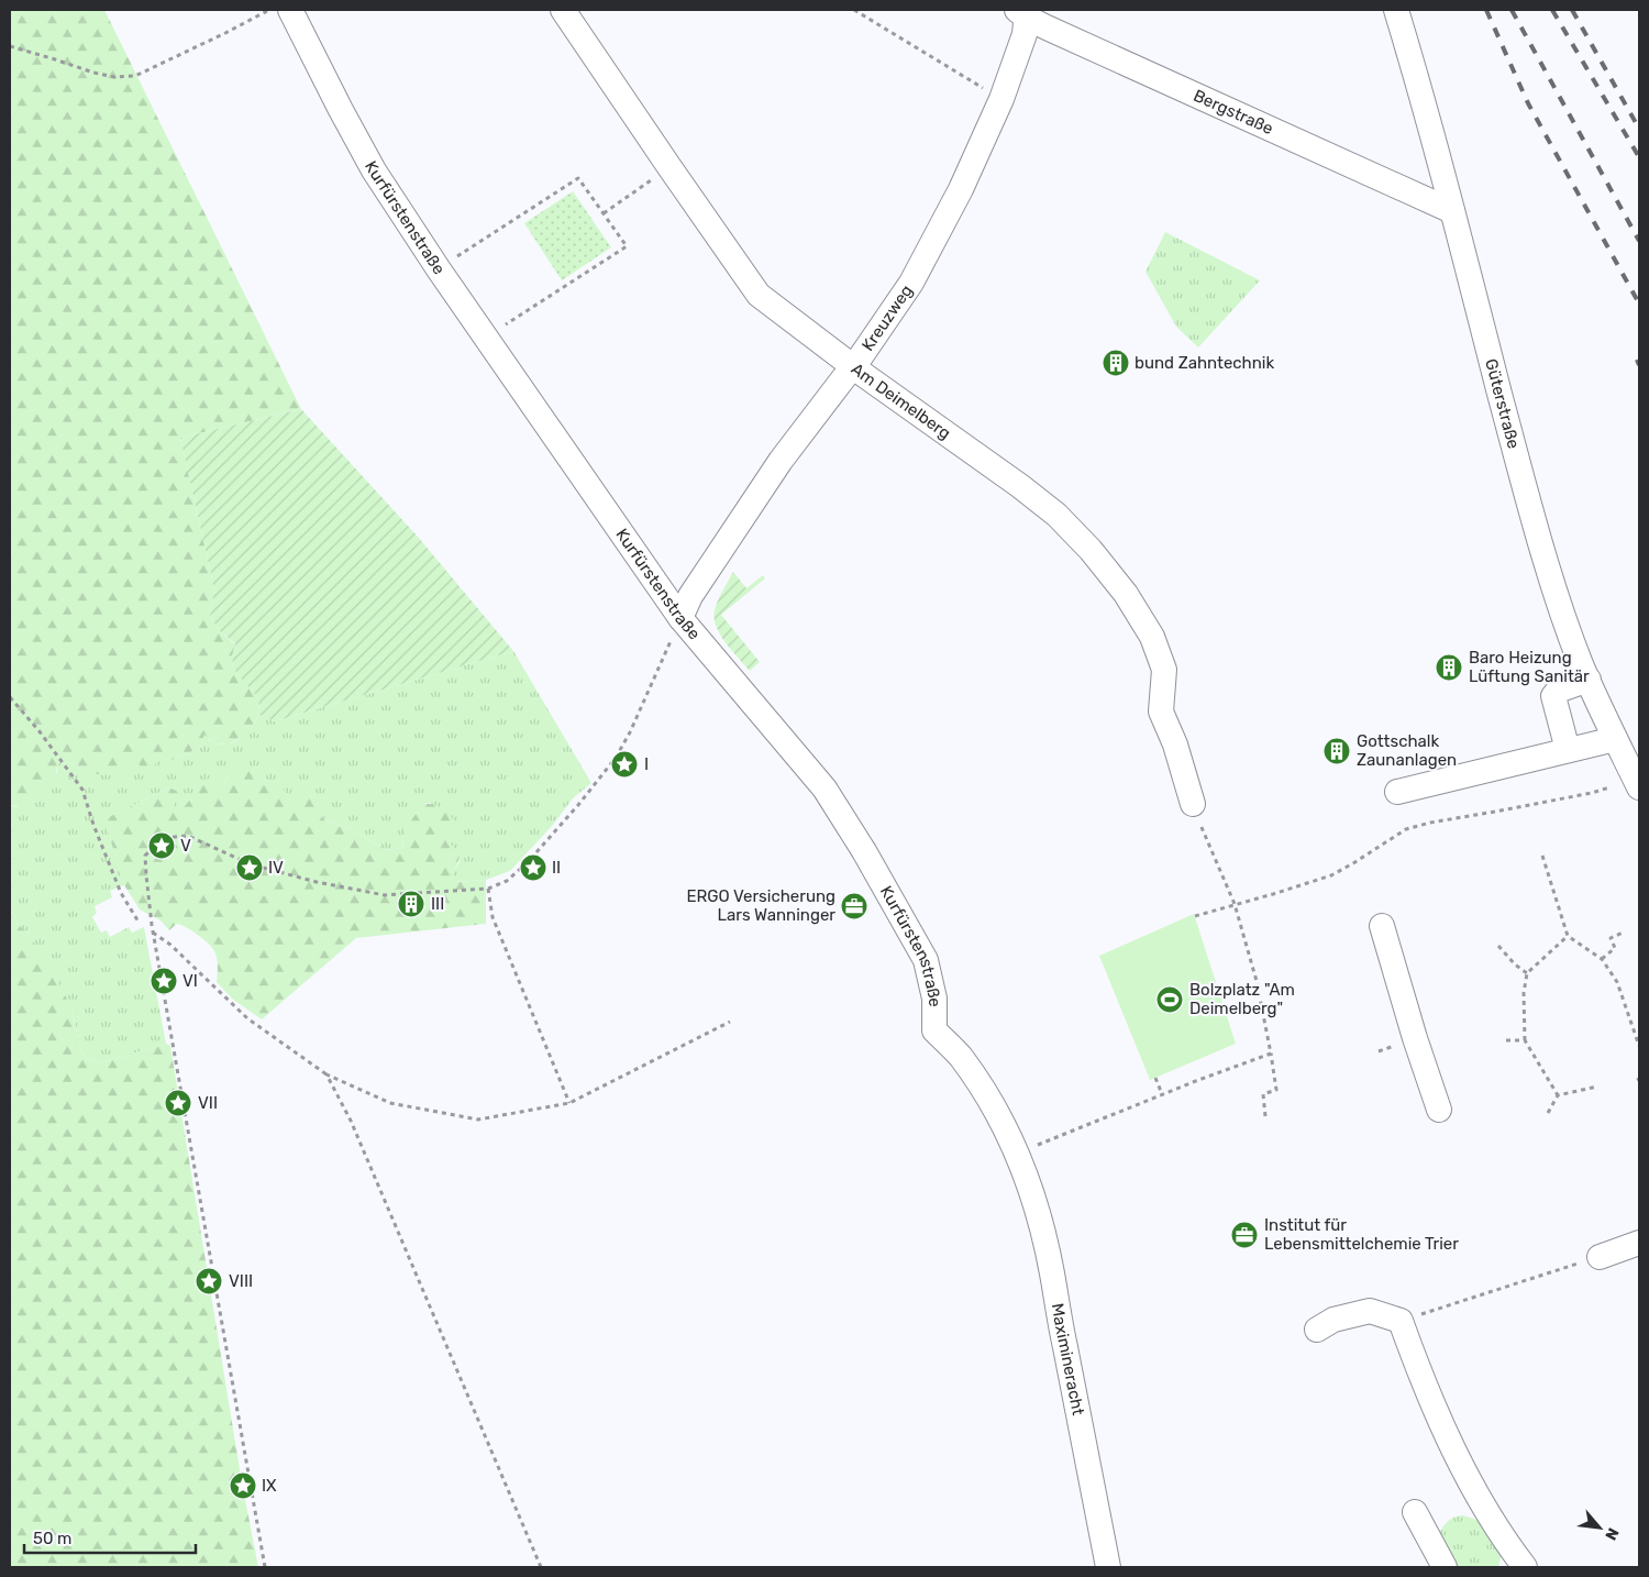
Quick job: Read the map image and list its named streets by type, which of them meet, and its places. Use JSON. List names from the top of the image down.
{
  "streets": {
    "street": [
      "Bergstraße",
      "Kurfürstenstraße",
      "Kreuzweg",
      "Am Deimelberg",
      "Güterstraße",
      "Maximineracht"
    ]
  },
  "crossings": [
    ["Bergstraße", "Kreuzweg"],
    ["Bergstraße", "Güterstraße"],
    ["Kurfürstenstraße", "Kreuzweg"],
    ["Kurfürstenstraße", "Maximineracht"],
    ["Kreuzweg", "Am Deimelberg"]
  ],
  "places": {
    "building": [
      "bund Zahntechnik",
      "Baro Heizung Lüftung Sanitär",
      "Gottschalk Zaunanlagen",
      "III"
    ],
    "place": [
      "I",
      "V",
      "IV",
      "II",
      "VI",
      "VII",
      "VIII",
      "IX"
    ],
    "office": ["ERGO Versicherung Lars Wanninger", "Institut für Lebensmittelchemie Trier"],
    "sports": ["Bolzplatz \"Am Deimelberg\""]
  },
  "scale_bar": "50 m",
  "north": "bottom right"
}
